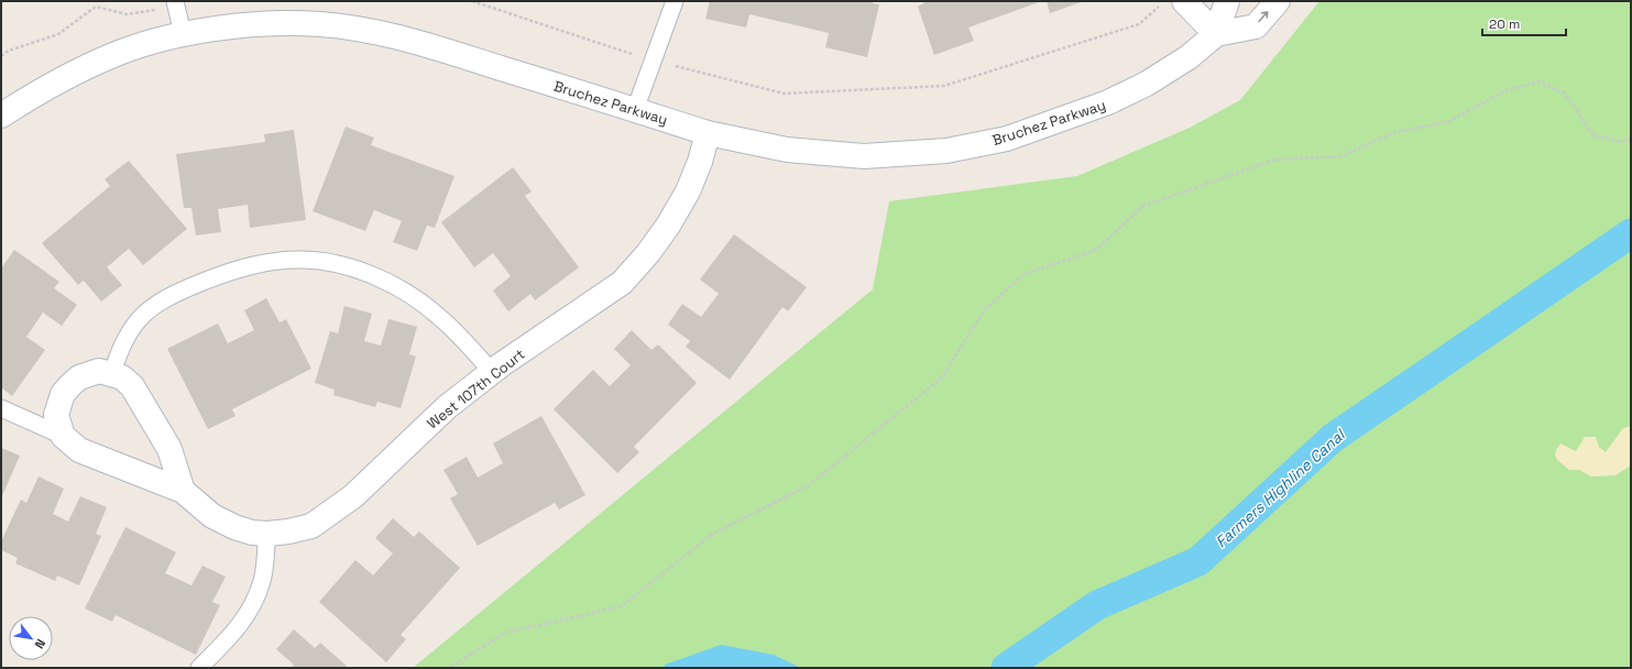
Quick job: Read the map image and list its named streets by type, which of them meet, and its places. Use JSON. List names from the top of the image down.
{
  "streets": {
    "street": ["Bruchez Parkway", "West 107th Court"]
  },
  "crossings": [
    ["Bruchez Parkway", "West 107th Court"]
  ],
  "water": ["Farmers Highline Canal"],
  "scale_bar": "20 m",
  "north": "bottom right"
}
